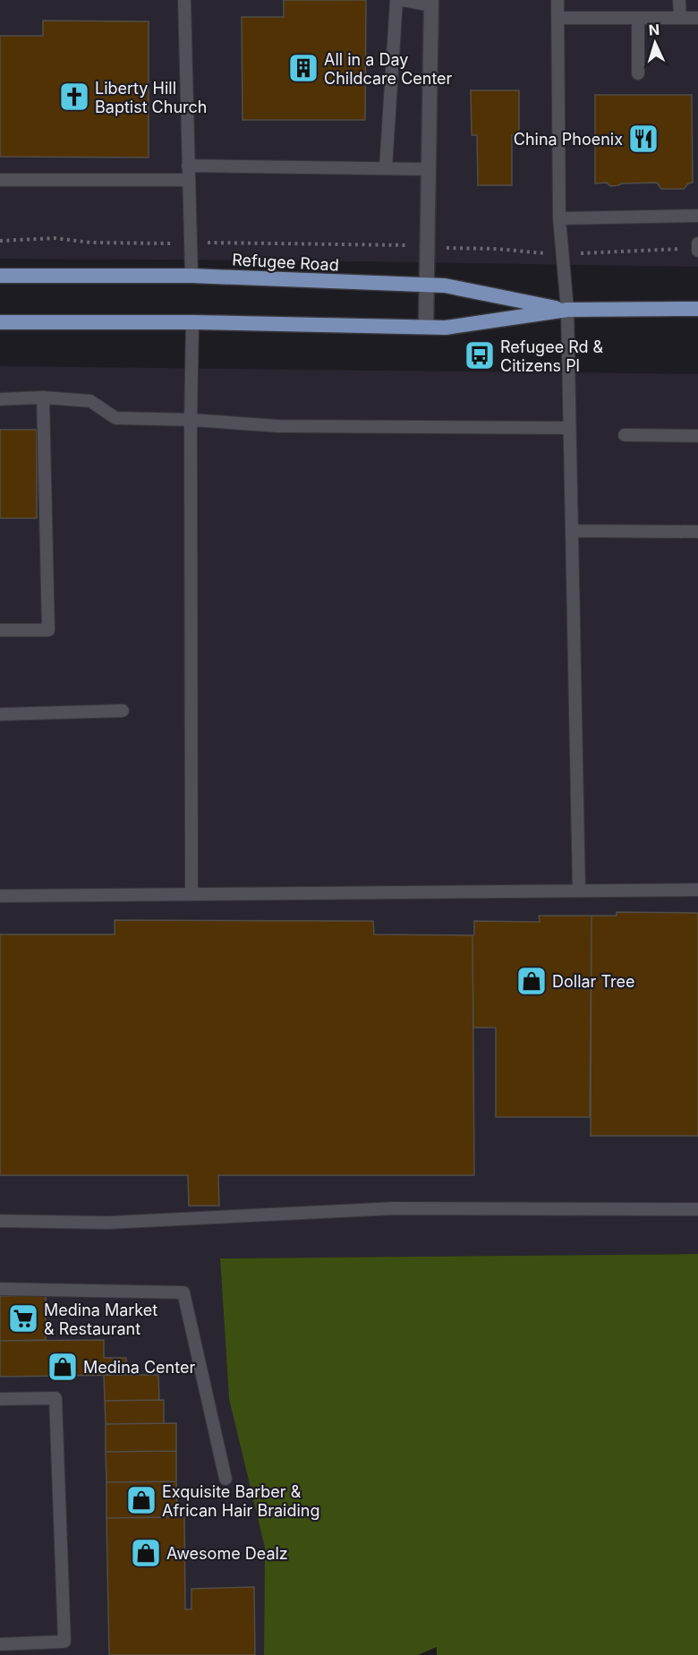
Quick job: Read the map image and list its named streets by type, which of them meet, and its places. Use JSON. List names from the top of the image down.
{
  "streets": {
    "main road": ["Refugee Road"]
  },
  "places": {
    "building": ["All in a Day Childcare Center"],
    "church": ["Liberty Hill Baptist Church"],
    "restaurant": ["China Phoenix"],
    "bus stop": ["Refugee Rd & Citizens Pl"],
    "shop": [
      "Dollar Tree",
      "Medina Center",
      "Exquisite Barber & African Hair Braiding",
      "Awesome Dealz"
    ],
    "supermarket": ["Medina Market & Restaurant"]
  },
  "north": "top"
}
